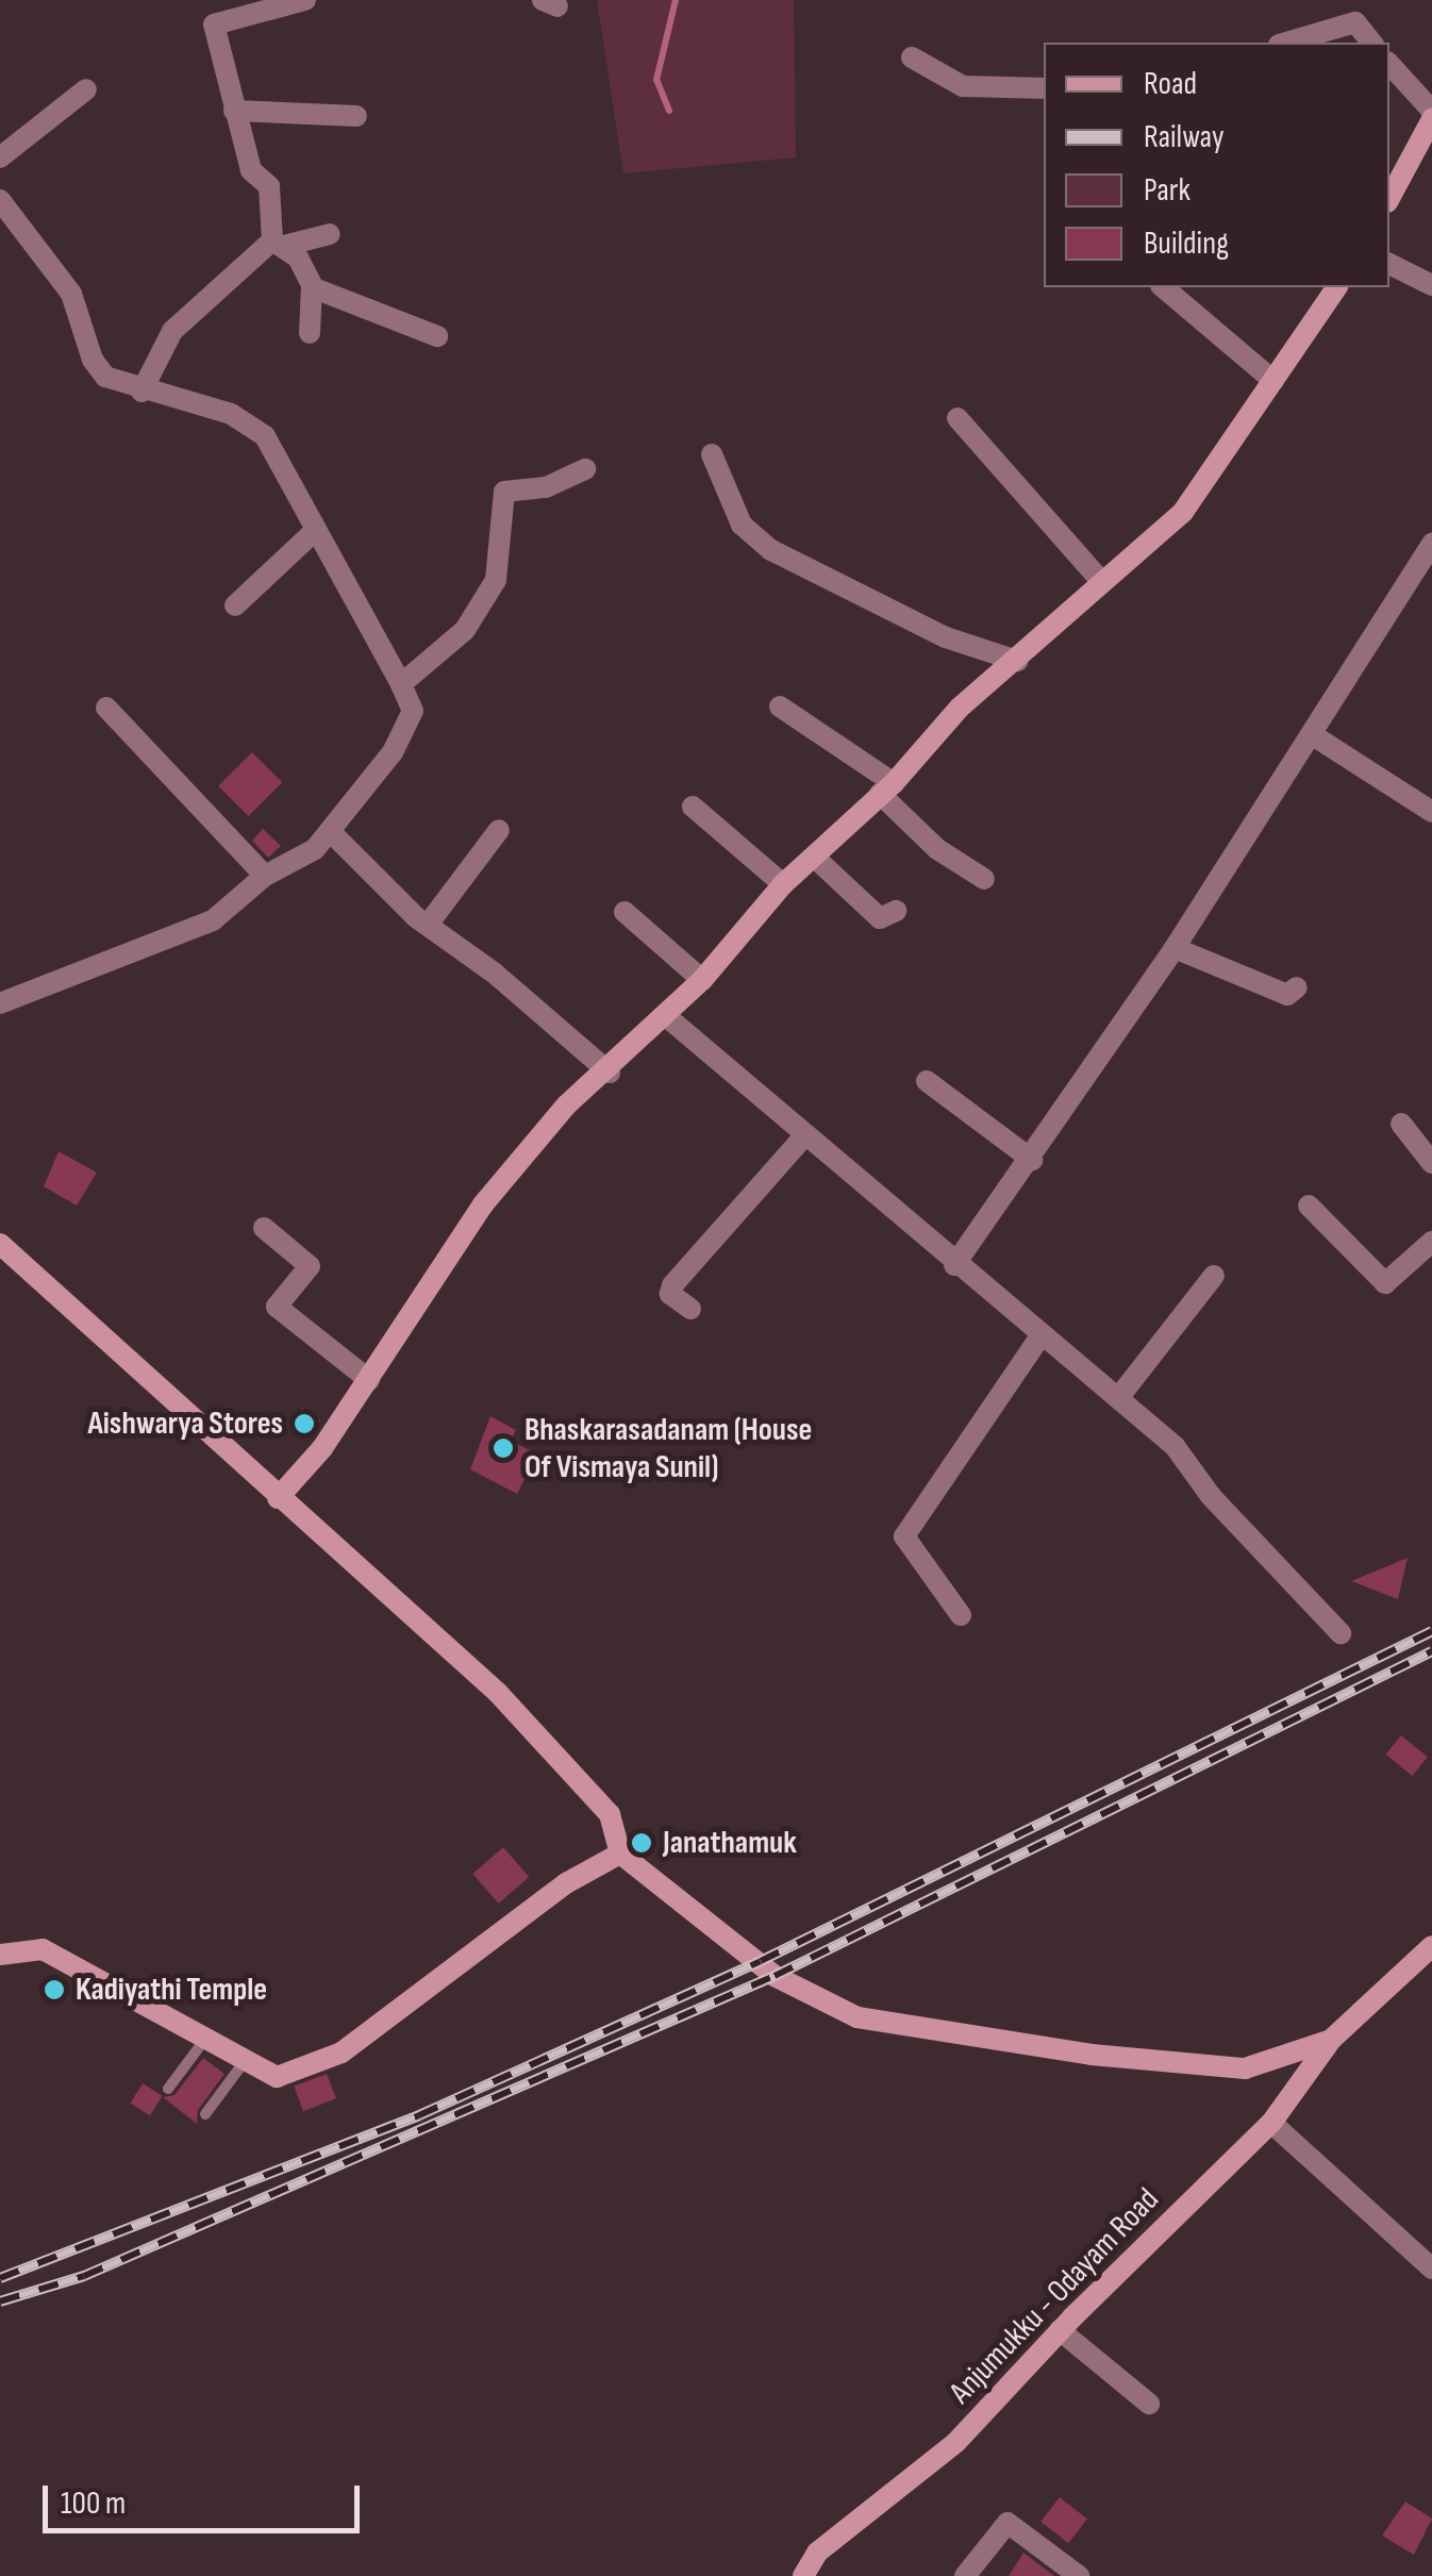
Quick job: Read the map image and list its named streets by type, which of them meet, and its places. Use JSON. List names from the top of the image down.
{
  "streets": {
    "main road": ["Anjumukku - Odayam Road"]
  },
  "places": [
    "Aishwarya Stores",
    "Bhaskarasadanam (House Of Vismaya Sunil)",
    "Janathamuk",
    "Kadiyathi Temple"
  ],
  "legend": [
    "Road",
    "Railway",
    "Park",
    "Building"
  ],
  "scale_bar": "100 m"
}
